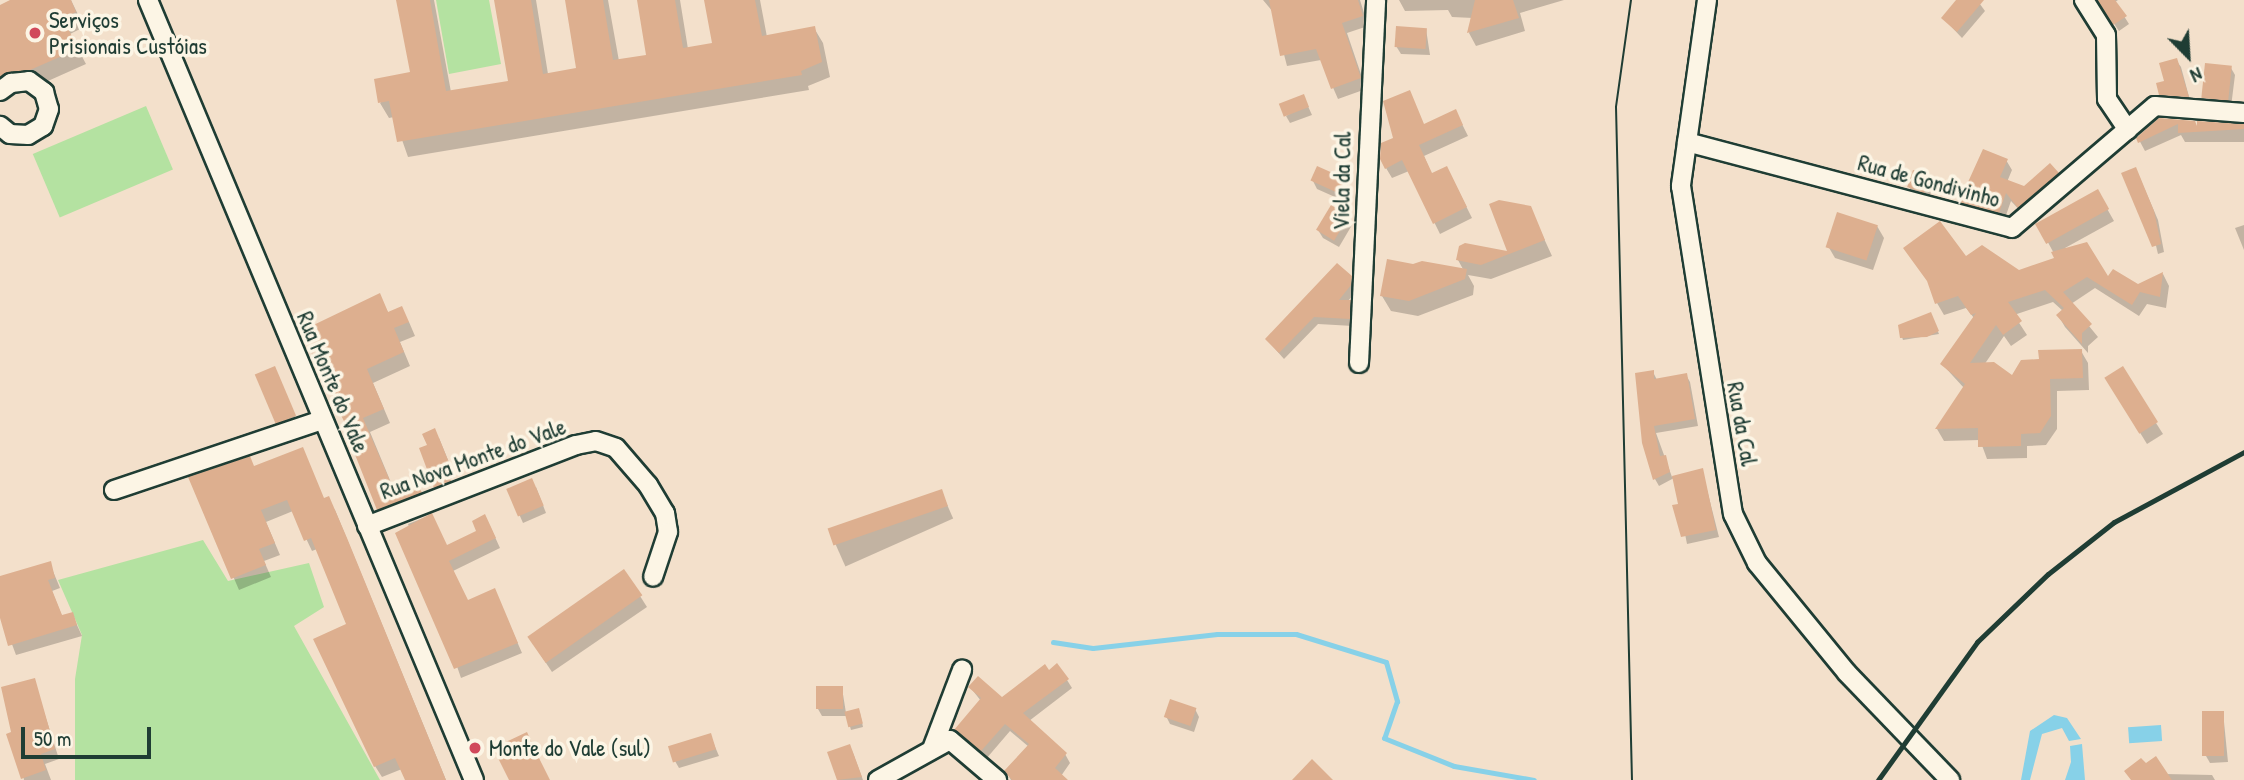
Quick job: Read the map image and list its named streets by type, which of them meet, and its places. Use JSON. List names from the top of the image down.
{
  "streets": {
    "street": [
      "Viela da Cal",
      "Rua de Gondivinho",
      "Rua Monte do Vale",
      "Rua da Cal",
      "Rua Nova Monte do Vale"
    ]
  },
  "crossings": [
    ["Rua de Gondivinho", "Rua da Cal"],
    ["Rua Monte do Vale", "Rua Nova Monte do Vale"]
  ],
  "places": ["Serviços Prisionais Custóias", "Monte do Vale (sul)"],
  "scale_bar": "50 m",
  "north": "bottom right"
}
